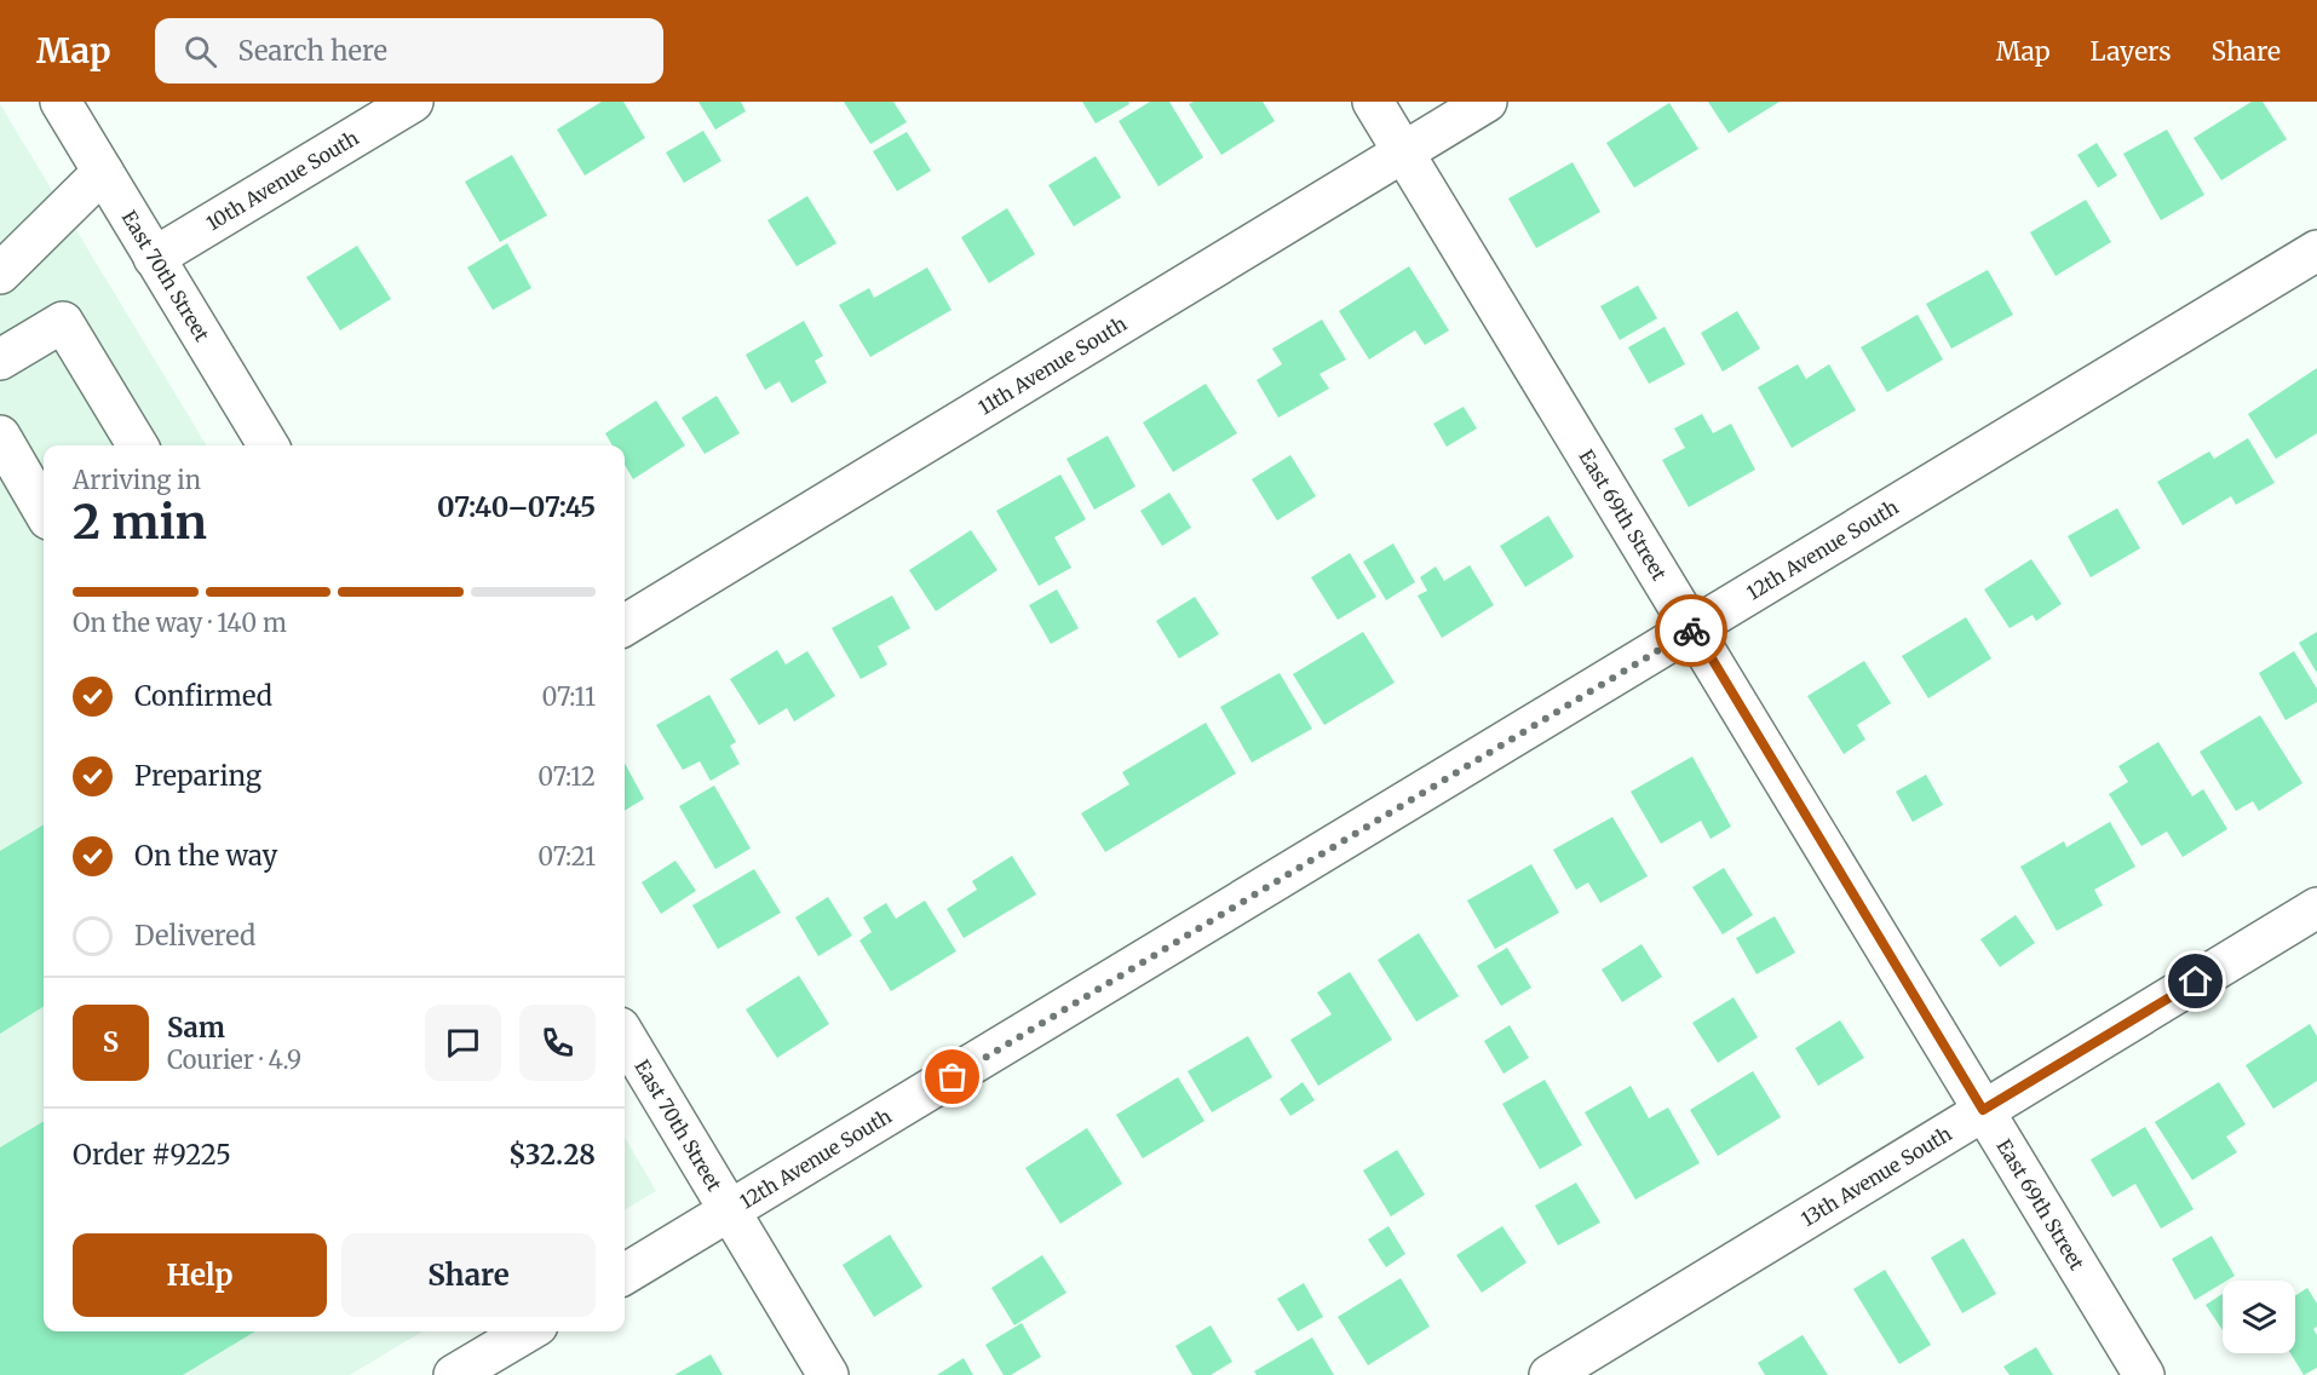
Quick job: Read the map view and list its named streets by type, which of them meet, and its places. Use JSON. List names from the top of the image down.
{
  "streets": {
    "street": [
      "10th Avenue South",
      "East 70th Street",
      "11th Avenue South",
      "East 69th Street",
      "12th Avenue South",
      "13th Avenue South"
    ]
  },
  "crossings": [
    ["10th Avenue South", "East 70th Street"],
    ["East 70th Street", "12th Avenue South"],
    ["11th Avenue South", "East 69th Street"],
    ["East 69th Street", "12th Avenue South"],
    ["East 69th Street", "13th Avenue South"]
  ],
  "page": {
    "header": "Map",
    "search": "Search here",
    "nav": ["Map", "Layers", "Share"],
    "heading": ["2 min", "Arriving in", "07:40–07:45"],
    "panel": [
      "Sam",
      "Courier · 4.9",
      "Order #9225",
      "$32.28"
    ],
    "bar": "On the way · 140 m",
    "list": [
      ["Confirmed", "07:11"],
      ["Preparing", "07:12"],
      ["On the way", "07:21"],
      "Delivered"
    ],
    "round": "S",
    "buttons": ["Help", "Share"]
  }
}
